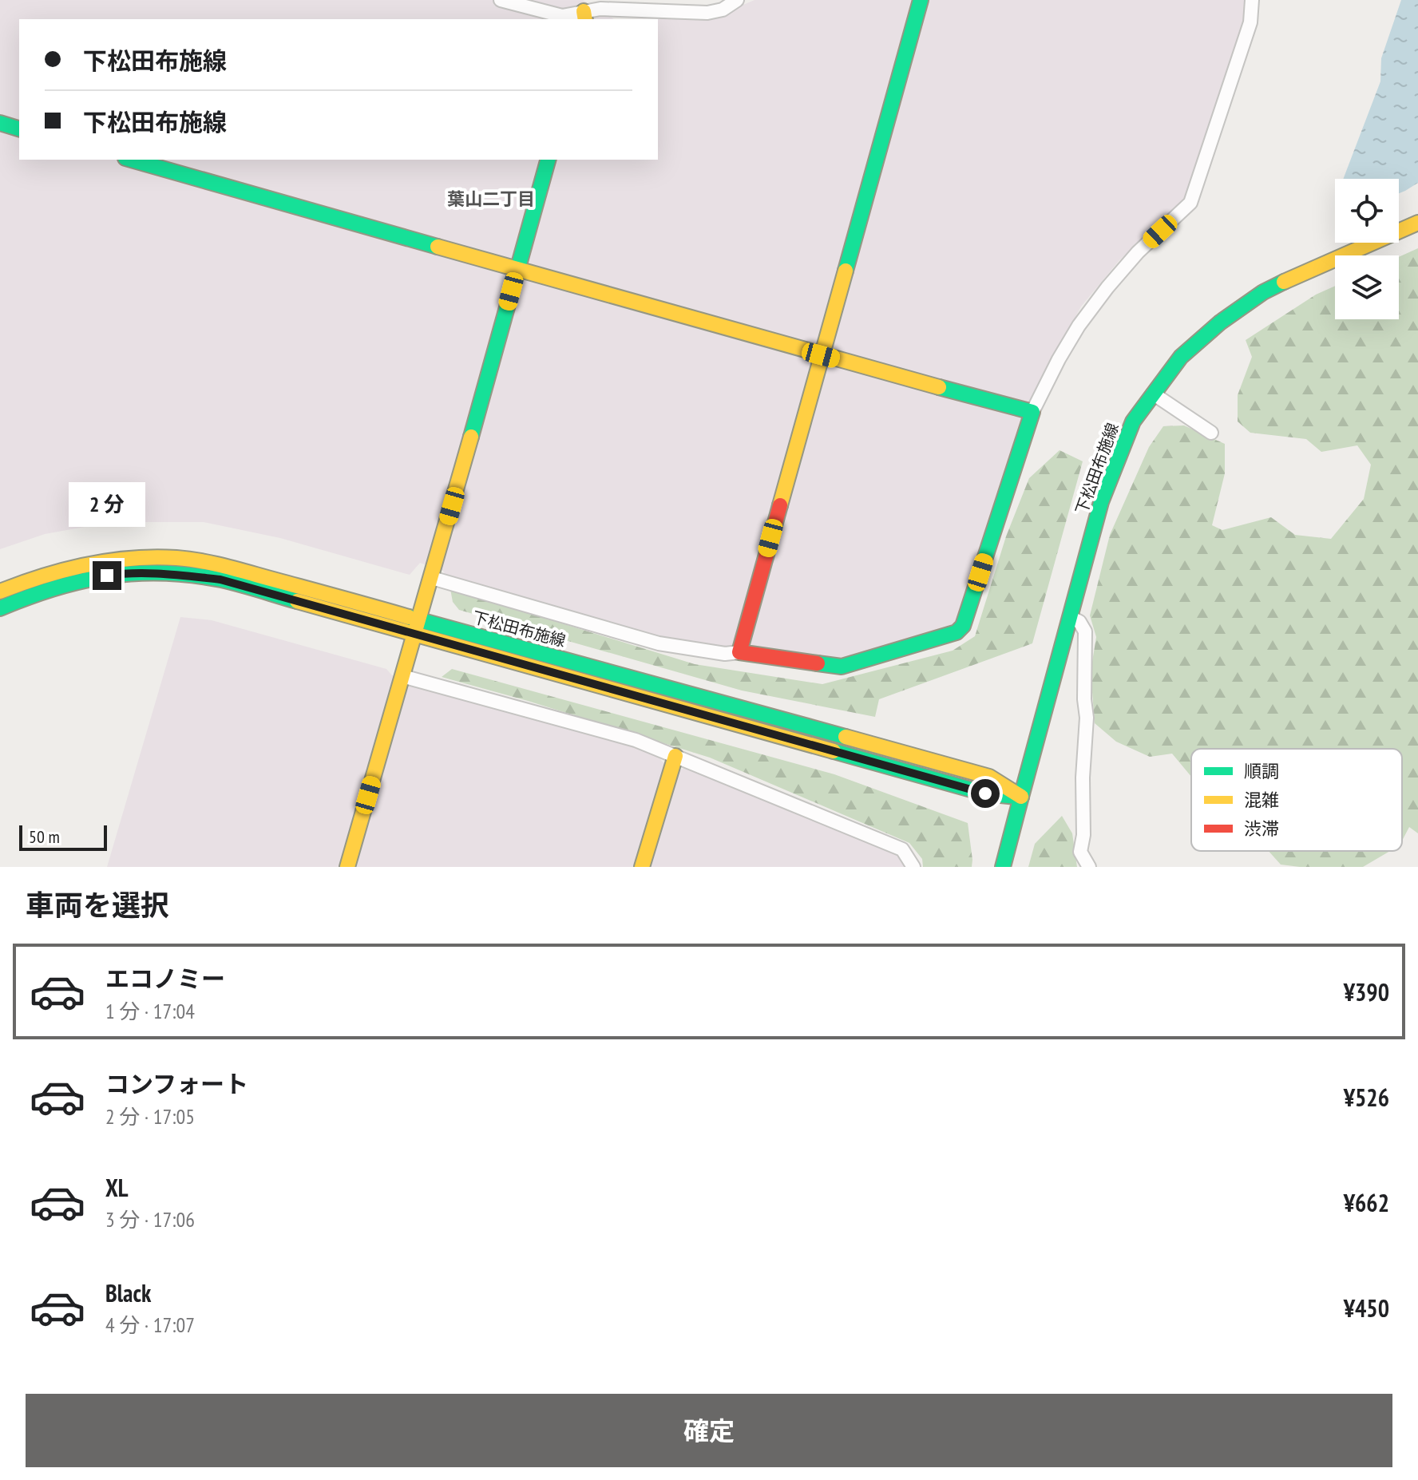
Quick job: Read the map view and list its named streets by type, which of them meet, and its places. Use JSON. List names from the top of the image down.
{
  "streets": {
    "street": ["下松田布施線"]
  },
  "districts": ["葉山二丁目"],
  "legend": ["順調", "混雑", "渋滞"],
  "scale_bar": "50 m",
  "page": {
    "banner": ["下松田布施線", "下松田布施線"],
    "bubble": "2 分",
    "scale": "50 m",
    "heading": "車両を選択",
    "list": [
      {
        "name": "エコノミー",
        "note": "1 分 · 17:04",
        "value": "¥390"
      },
      {
        "name": "コンフォート",
        "note": "2 分 · 17:05",
        "value": "¥526"
      },
      {
        "name": "XL",
        "note": "3 分 · 17:06",
        "value": "¥662"
      },
      {
        "name": "Black",
        "note": "4 分 · 17:07",
        "value": "¥450"
      }
    ],
    "buttons": "確定"
  }
}
